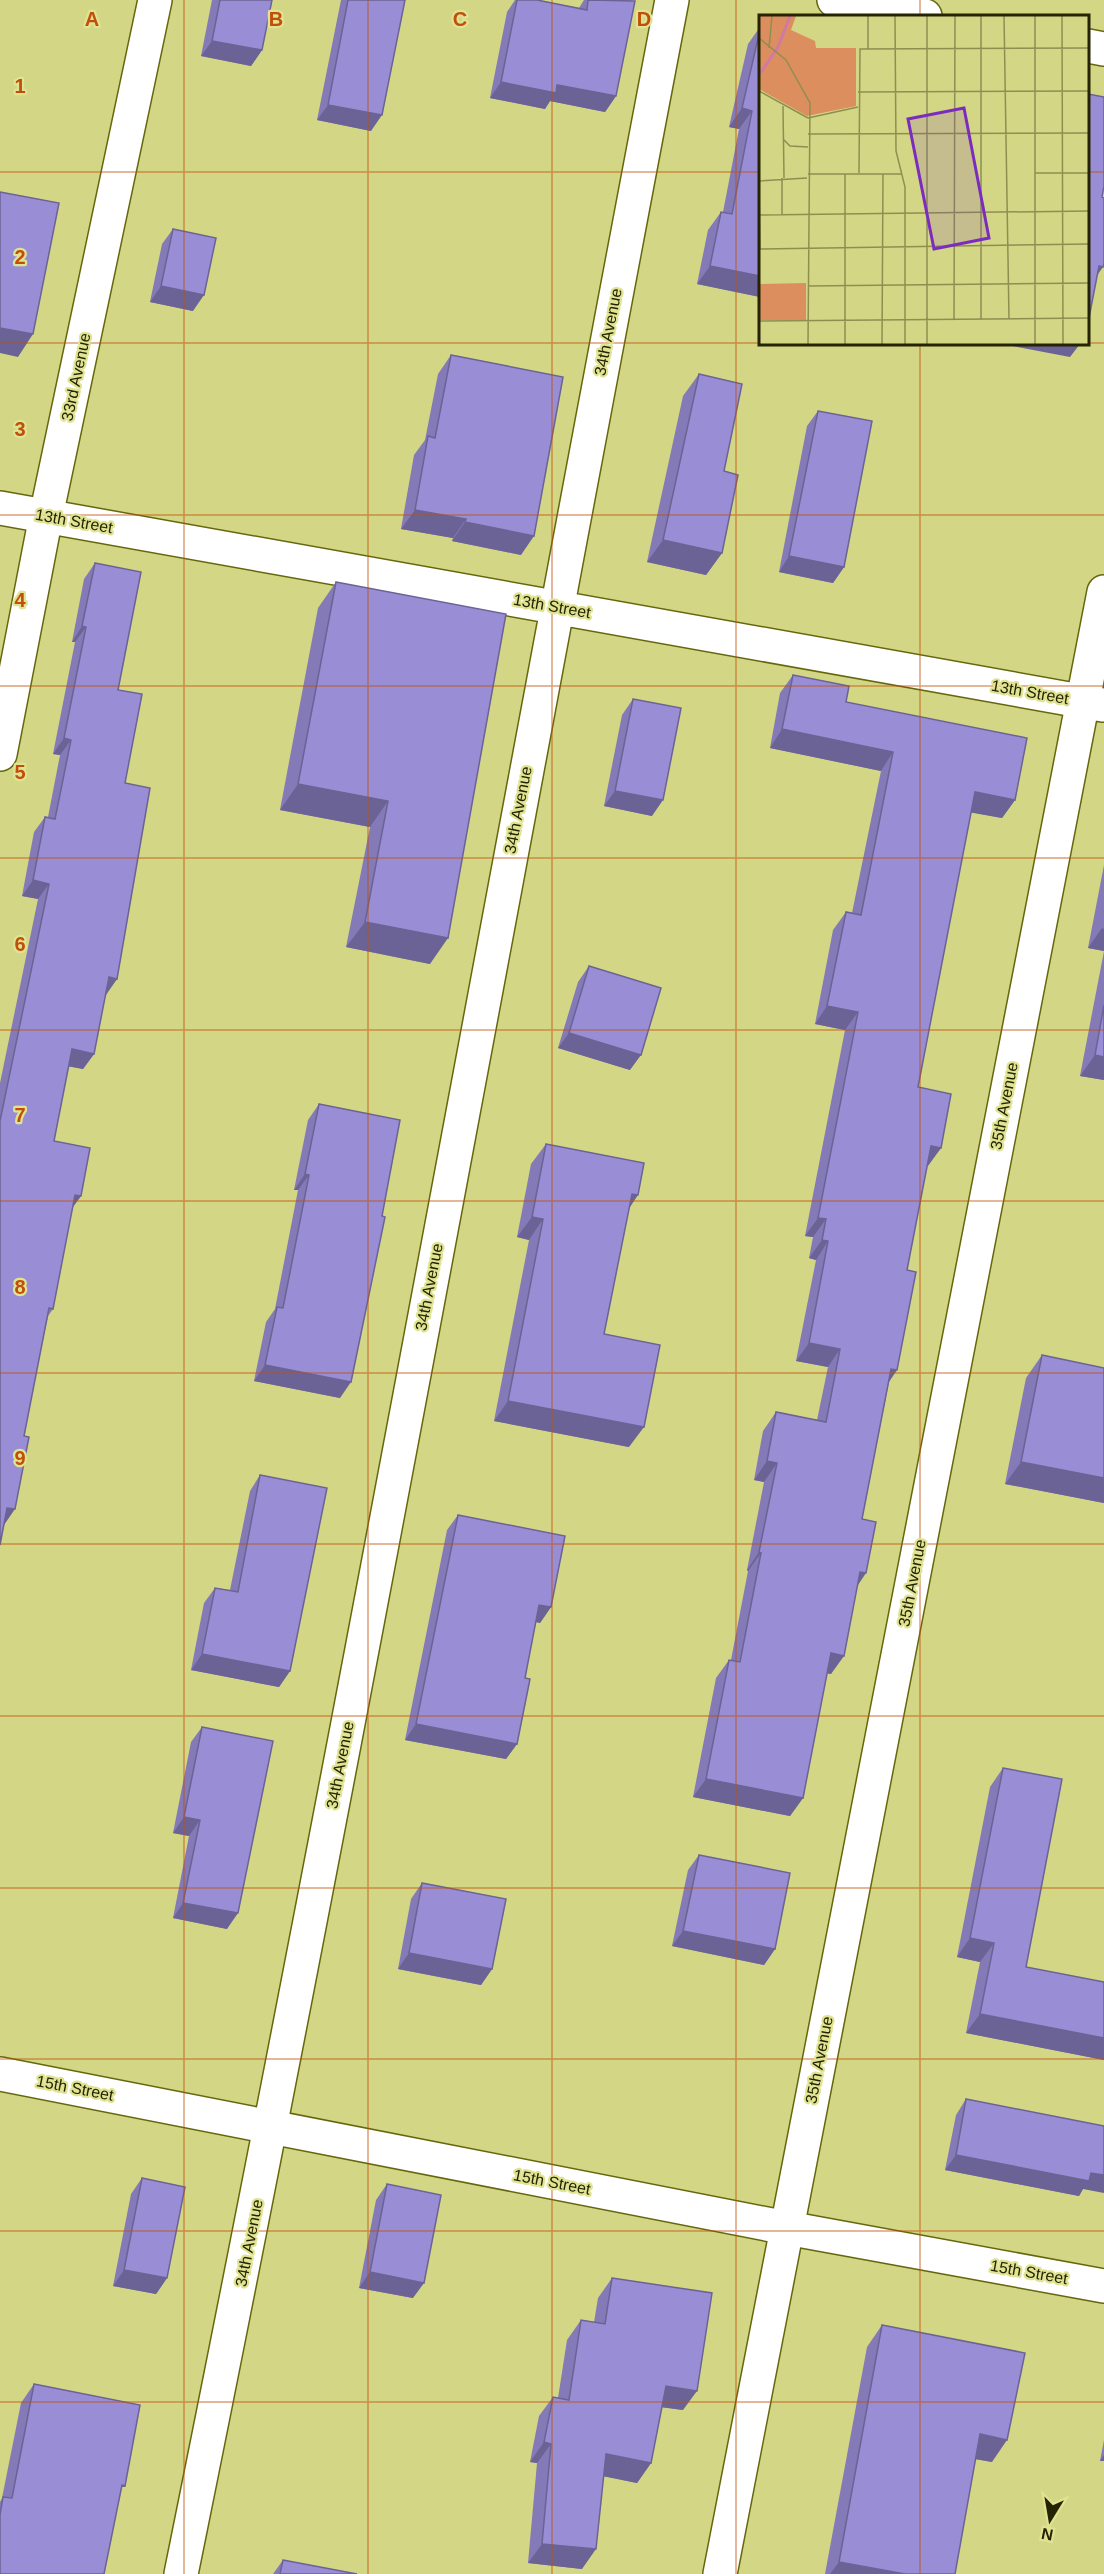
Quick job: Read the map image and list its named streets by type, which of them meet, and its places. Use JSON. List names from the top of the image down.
{
  "streets": {
    "street": [
      "34th Avenue",
      "33rd Avenue",
      "13th Street",
      "35th Avenue",
      "15th Street"
    ]
  },
  "crossings": [
    ["34th Avenue", "13th Street"],
    ["34th Avenue", "15th Street"],
    ["33rd Avenue", "13th Street"],
    ["13th Street", "35th Avenue"],
    ["35th Avenue", "15th Street"]
  ],
  "north": "bottom",
  "grid": {
    "columns": [
      "A",
      "B",
      "C",
      "D"
    ],
    "rows": [
      "1",
      "2",
      "3",
      "4",
      "5",
      "6",
      "7",
      "8",
      "9"
    ]
  }
}
